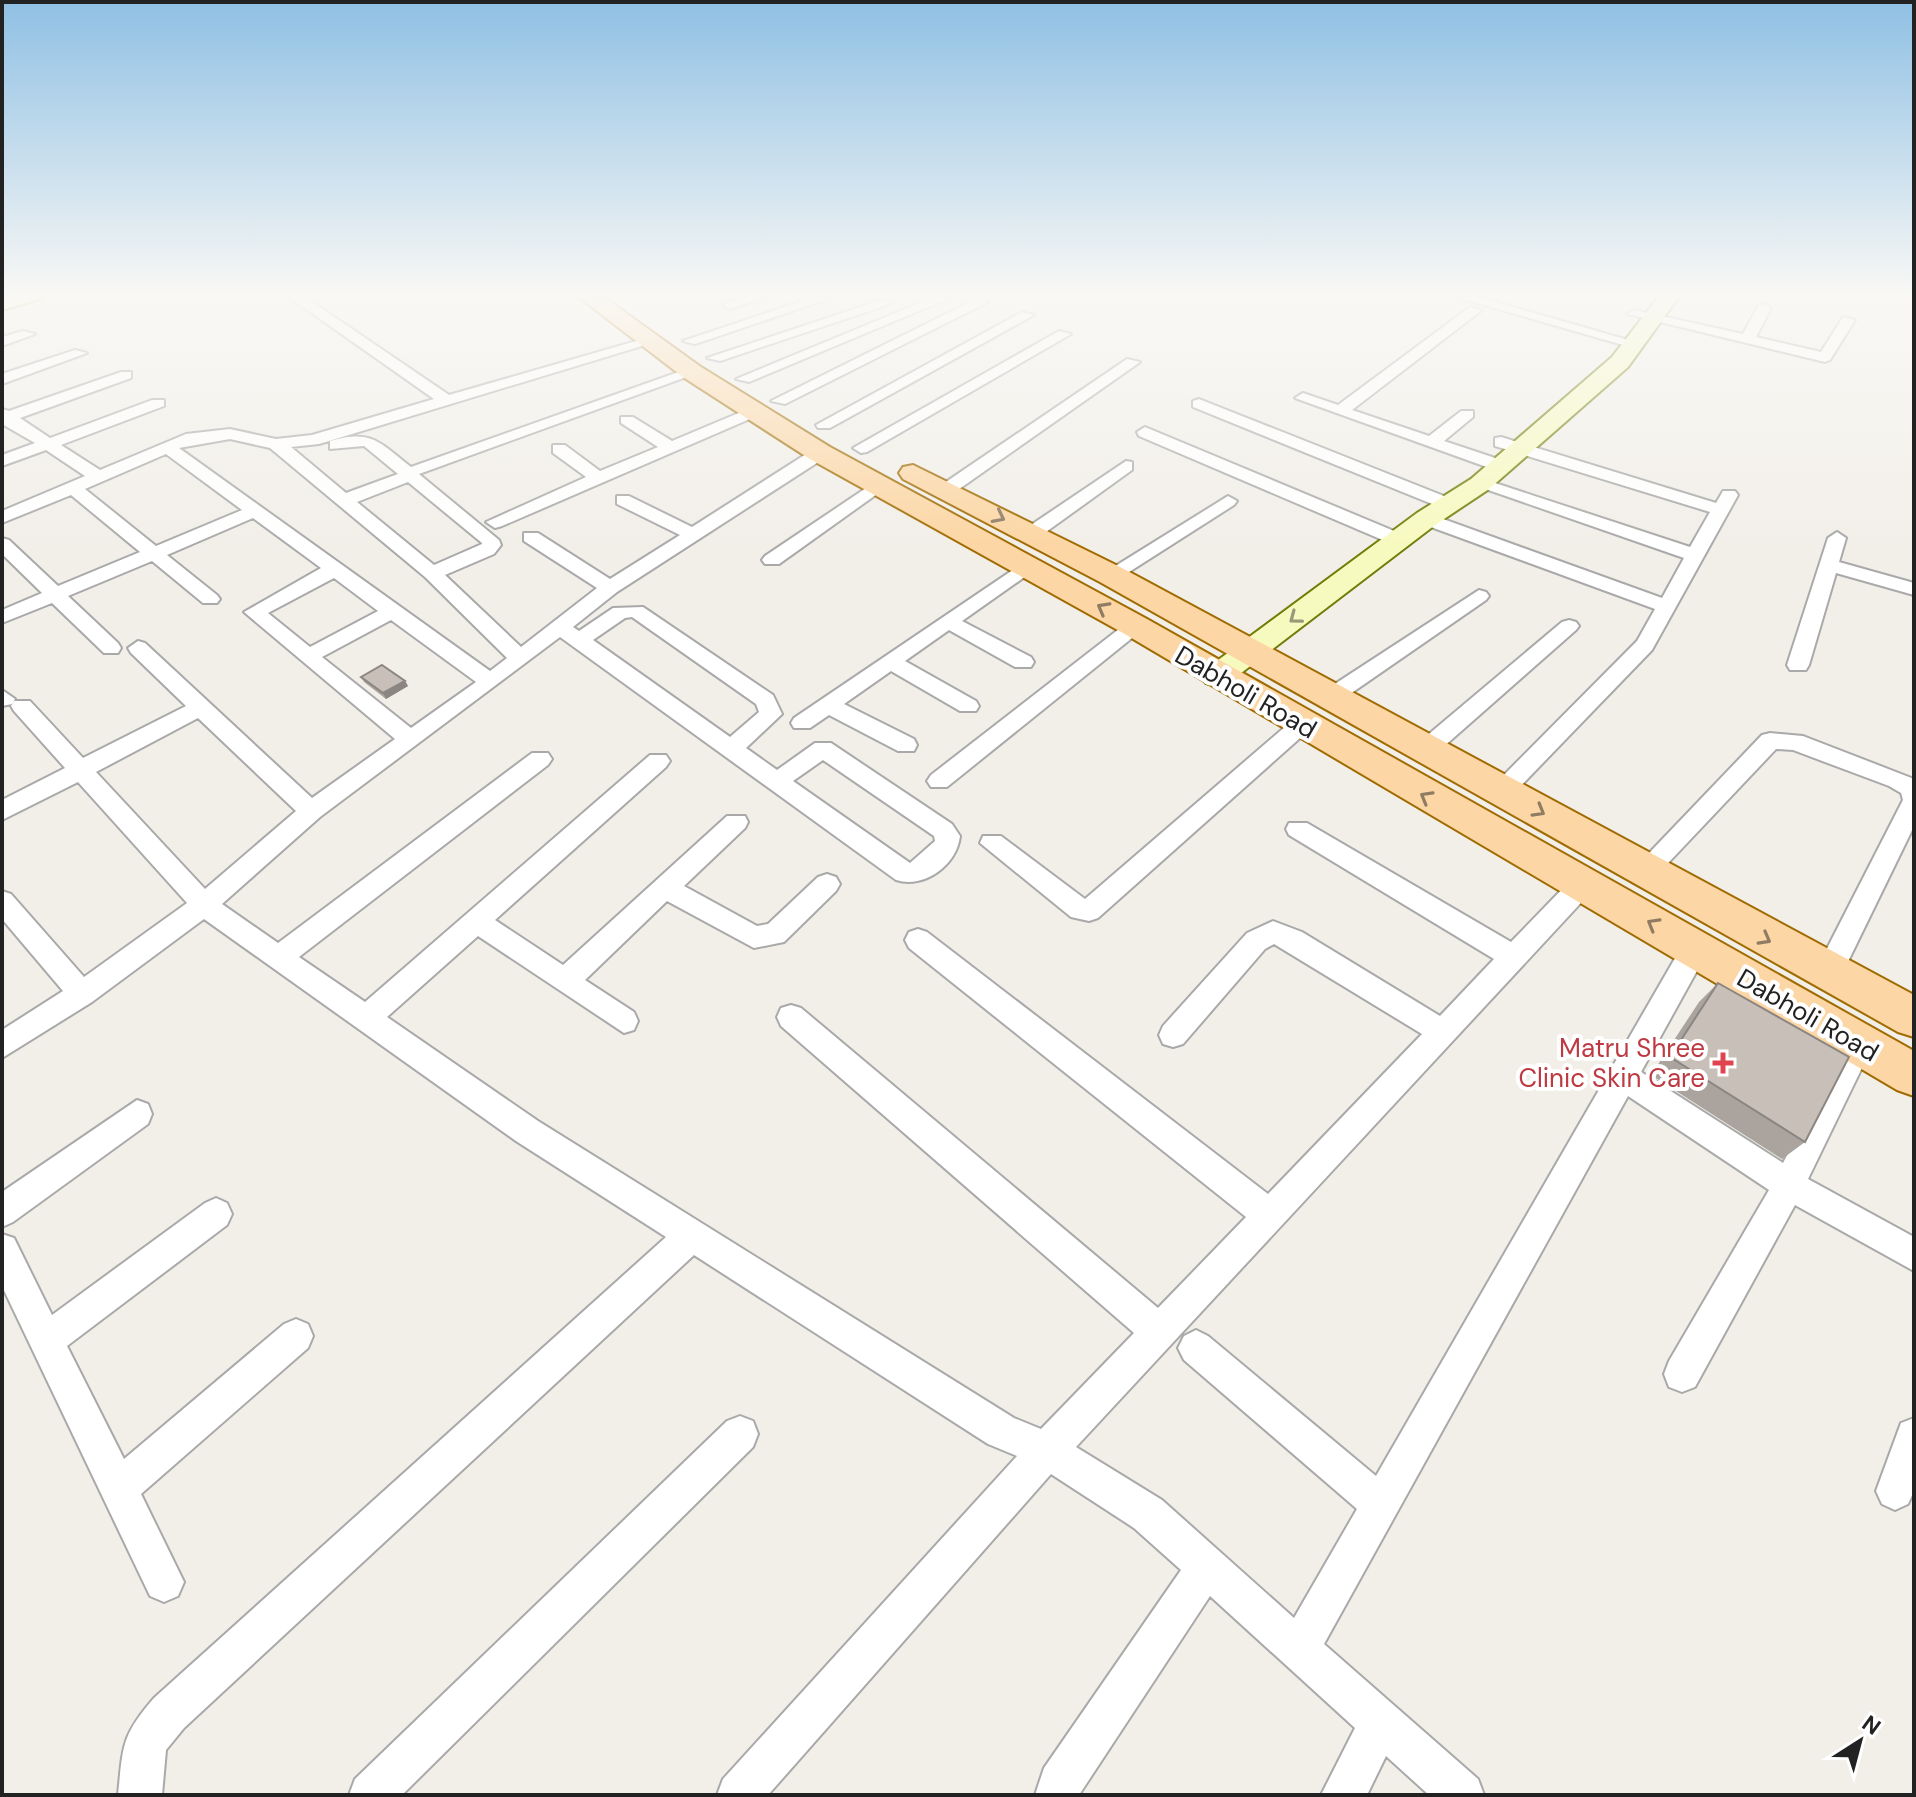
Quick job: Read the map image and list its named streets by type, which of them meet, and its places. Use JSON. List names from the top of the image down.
{
  "streets": {
    "main road": ["Dabholi Road"]
  },
  "places": {
    "health": ["Matru Shree Clinic Skin Care"]
  },
  "north": "top right"
}
